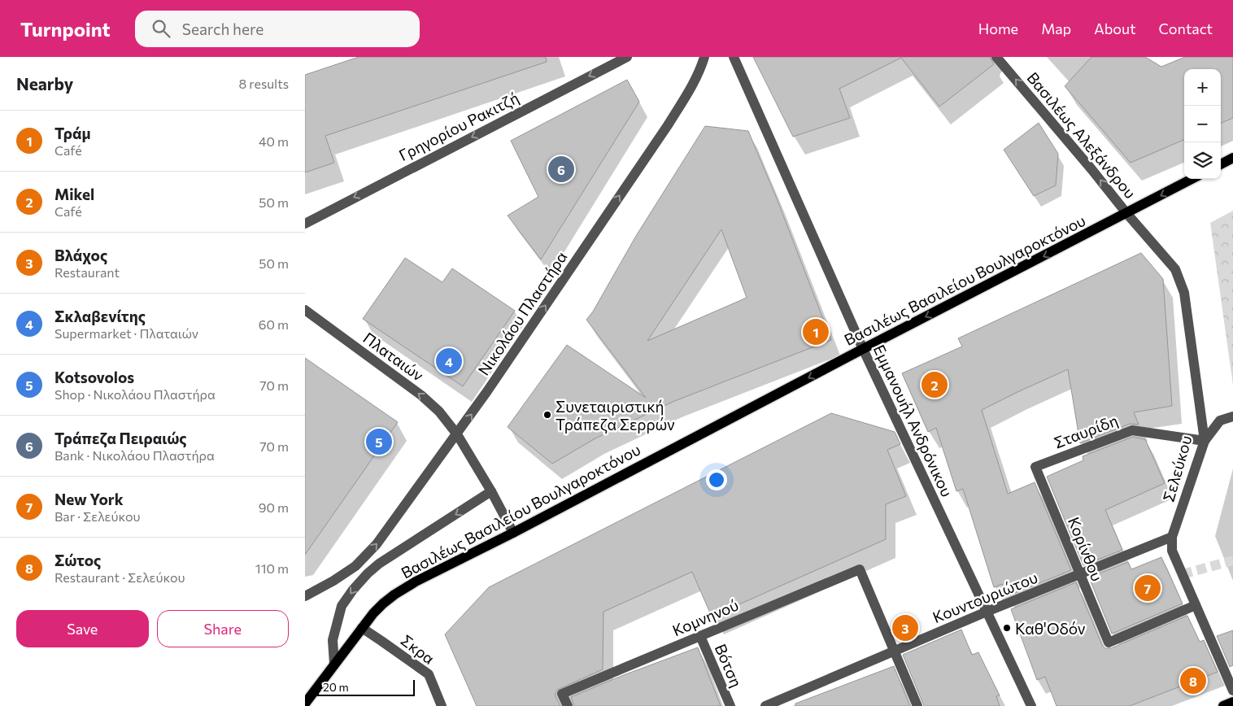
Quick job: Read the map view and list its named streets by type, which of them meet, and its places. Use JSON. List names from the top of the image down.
{
  "streets": {
    "main road": ["Βασιλέως Βασιλείου Βουλγαροκτόνου"],
    "street": [
      "Γρηγορίου Ρακιτζή",
      "Βασιλέως Αλεξάνδρου",
      "Νικολάου Πλαστήρα",
      "Πλαταιών",
      "Εμμανουήλ Ανδρόνικου",
      "Σταυρίδη",
      "Σελεύκου",
      "Κορίνθου",
      "Κουντουριώτου",
      "Κομνηνού",
      "Σκρα",
      "Βότση"
    ]
  },
  "crossings": [
    ["Βασιλέως Αλεξάνδρου", "Βασιλέως Βασιλείου Βουλγαροκτόνου"],
    ["Βασιλέως Αλεξάνδρου", "Σελεύκου"],
    ["Βασιλέως Βασιλείου Βουλγαροκτόνου", "Πλαταιών"],
    ["Βασιλέως Βασιλείου Βουλγαροκτόνου", "Εμμανουήλ Ανδρόνικου"],
    ["Βασιλέως Βασιλείου Βουλγαροκτόνου", "Σελεύκου"],
    ["Βασιλέως Βασιλείου Βουλγαροκτόνου", "Σκρα"],
    ["Νικολάου Πλαστήρα", "Πλαταιών"],
    ["Εμμανουήλ Ανδρόνικου", "Κουντουριώτου"],
    ["Σταυρίδη", "Σελεύκου"],
    ["Σταυρίδη", "Κορίνθου"],
    ["Σελεύκου", "Κορίνθου"],
    ["Σελεύκου", "Κουντουριώτου"],
    ["Κορίνθου", "Κουντουριώτου"],
    ["Κουντουριώτου", "Κομνηνού"],
    ["Κομνηνού", "Βότση"]
  ],
  "one_way": [
    "Γρηγορίου Ρακιτζή",
    "Βασιλέως Αλεξάνδρου",
    "Βασιλέως Βασιλείου Βουλγαροκτόνου",
    "Πλαταιών"
  ],
  "places": ["Συνεταιριστική Τράπεζα Σερρών", "Καθ'Οδόν"],
  "scale_bar": "20 m",
  "page": {
    "header": "Turnpoint",
    "search": "Search here",
    "nav": [
      "Home",
      "Map",
      "About",
      "Contact"
    ],
    "heading": ["Nearby", "8 results"],
    "map_buttons": ["+", "−"],
    "list": [
      {
        "mark": "1",
        "name": "Τράμ",
        "note": "Café",
        "value": "40 m"
      },
      {
        "mark": "2",
        "name": "Mikel",
        "note": "Café",
        "value": "50 m"
      },
      {
        "mark": "3",
        "name": "Βλάχος",
        "note": "Restaurant",
        "value": "50 m"
      },
      {
        "mark": "4",
        "name": "Σκλαβενίτης",
        "note": "Supermarket · Πλαταιών",
        "value": "60 m"
      },
      {
        "mark": "5",
        "name": "Kotsovolos",
        "note": "Shop · Νικολάου Πλαστήρα",
        "value": "70 m"
      },
      {
        "mark": "6",
        "name": "Τράπεζα Πειραιώς",
        "note": "Bank · Νικολάου Πλαστήρα",
        "value": "70 m"
      },
      {
        "mark": "7",
        "name": "New York",
        "note": "Bar · Σελεύκου",
        "value": "90 m"
      },
      {
        "mark": "8",
        "name": "Σώτος",
        "note": "Restaurant · Σελεύκου",
        "value": "110 m"
      }
    ],
    "pins": [
      "6",
      "1",
      "4",
      "2",
      "5",
      "7",
      "3",
      "8"
    ],
    "buttons": ["Save", "Share"],
    "scale": "20 m"
  }
}
